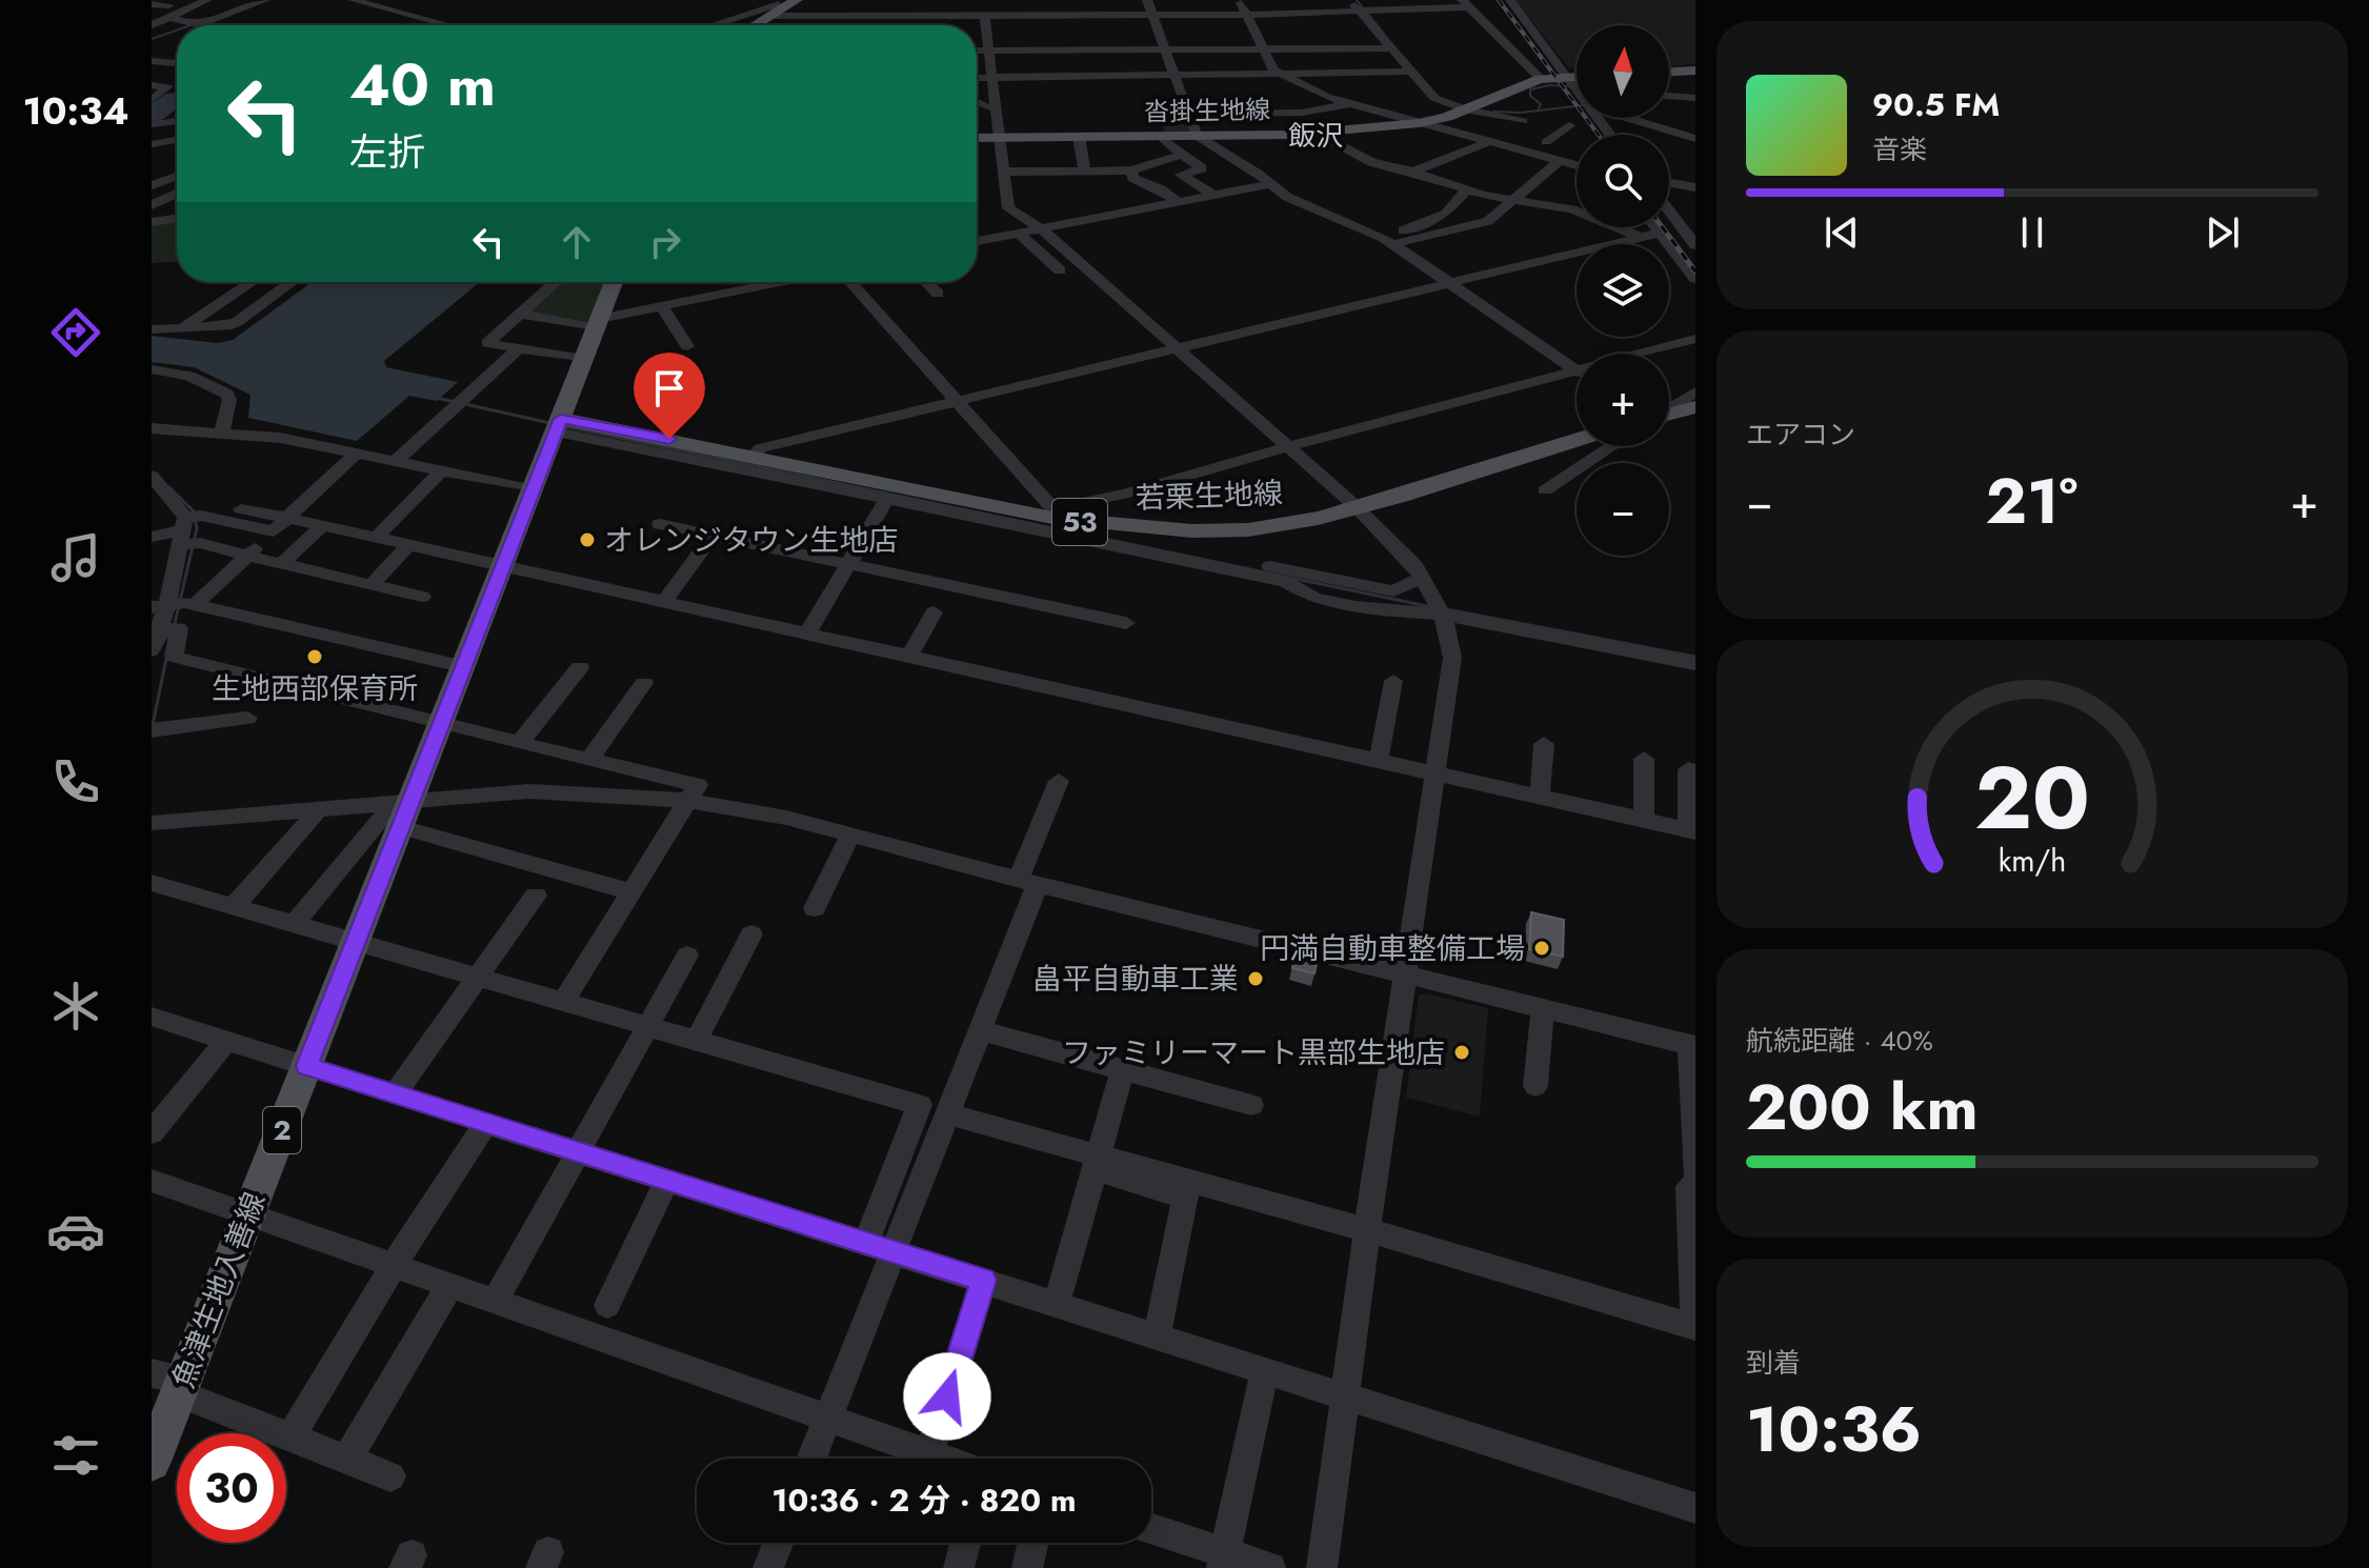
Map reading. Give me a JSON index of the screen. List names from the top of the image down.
{
  "streets": {
    "main road": [
      "沓掛生地線",
      "若栗生地線",
      "53",
      "2",
      "魚津生地入善線"
    ]
  },
  "crossings": [
    ["若栗生地線", "魚津生地入善線"]
  ],
  "districts": ["飯沢"],
  "places": [
    "オレンジタウン生地店",
    "生地西部保育所",
    "円満自動車整備工場",
    "畠平自動車工業",
    "ファミリーマート黒部生地店"
  ],
  "north": "top",
  "page": {
    "tabs": "10:34",
    "map_buttons": ["+", "−"],
    "turn": ["40 m", "左折"],
    "song": ["90.5 FM", "音楽"],
    "tile": [
      "エアコン",
      ["航続距離 · 40%", "200 km"],
      ["到着", "10:36"]
    ],
    "heat": ["−", "21°", "+"],
    "limit": "30",
    "trip": "10:36 · 2 分 · 820 m",
    "gauge": ["20", "km/h"]
  }
}
